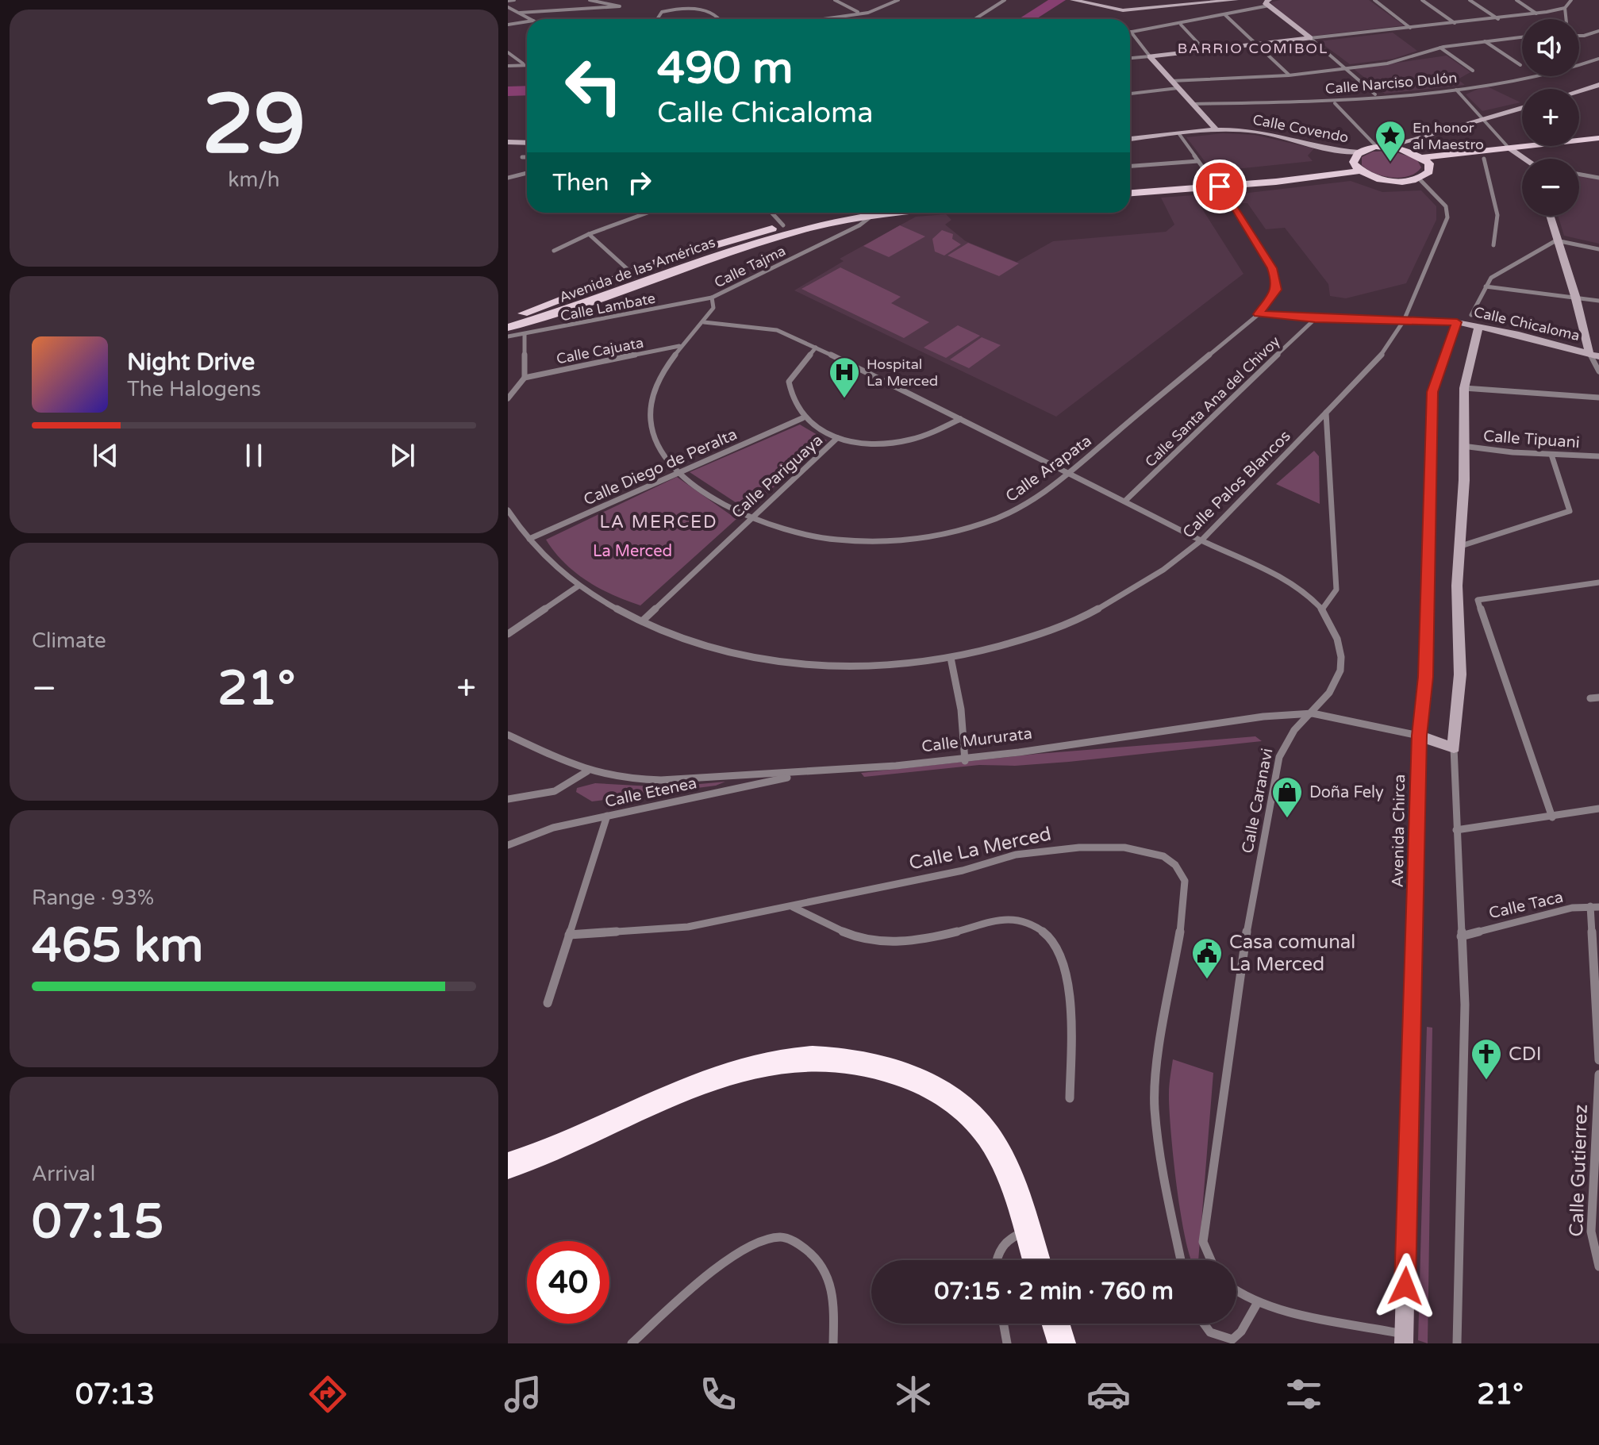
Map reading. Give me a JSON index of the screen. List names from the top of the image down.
{
  "streets": {
    "main road": [
      "Calle Covendo",
      "Avenida de las Américas",
      "Calle Chicaloma",
      "Calle Mururata",
      "Avenida Chirca"
    ],
    "street": [
      "Calle Narciso Dulón",
      "Calle Tajma",
      "Calle Lambate",
      "Calle Cajuata",
      "Calle Santa Ana del Chivoy",
      "Calle Tipuani",
      "Calle Diego de Peralta",
      "Calle Arapata",
      "Calle Pariguaya",
      "Calle Palos Blancos",
      "Calle Etenea",
      "Calle Caranavi",
      "Calle La Merced",
      "Calle Taca",
      "Calle Gutierrez"
    ]
  },
  "crossings": [
    ["Calle Tajma", "Avenida de las Américas"],
    ["Calle Tajma", "Calle Lambate"],
    ["Calle Tajma", "Calle Cajuata"],
    ["Calle Tajma", "Calle Diego de Peralta"],
    ["Calle Tajma", "Calle Arapata"],
    ["Calle Chicaloma", "Calle Santa Ana del Chivoy"],
    ["Calle Chicaloma", "Calle Arapata"],
    ["Calle Chicaloma", "Avenida Chirca"],
    ["Calle Diego de Peralta", "Calle Arapata"],
    ["Calle Diego de Peralta", "Calle Palos Blancos"],
    ["Calle Arapata", "Calle Pariguaya"],
    ["Calle Pariguaya", "Calle Palos Blancos"],
    ["Calle Mururata", "Calle Etenea"],
    ["Calle Mururata", "Calle Caranavi"],
    ["Calle Mururata", "Avenida Chirca"]
  ],
  "districts": ["BARRIO COMIBOL", "LA MERCED"],
  "parks": ["La Merced"],
  "places": {
    "place": ["En honor al Maestro"],
    "hospital": ["Hospital La Merced"],
    "shop": ["Doña Fely"],
    "public building": ["Casa comunal La Merced"],
    "church": ["CDI"]
  },
  "page": {
    "tile": [
      ["29", "km/h"],
      "Climate",
      ["Range · 93%", "465 km"],
      ["Arrival", "07:15"]
    ],
    "map_buttons": ["+", "−"],
    "turn": ["490 m", "Calle Chicaloma"],
    "then": "Then",
    "song": ["Night Drive", "The Halogens"],
    "heat": ["−", "21°", "+"],
    "limit": "40",
    "trip": "07:15 · 2 min · 760 m",
    "tabs": ["07:13", "21°"]
  }
}
